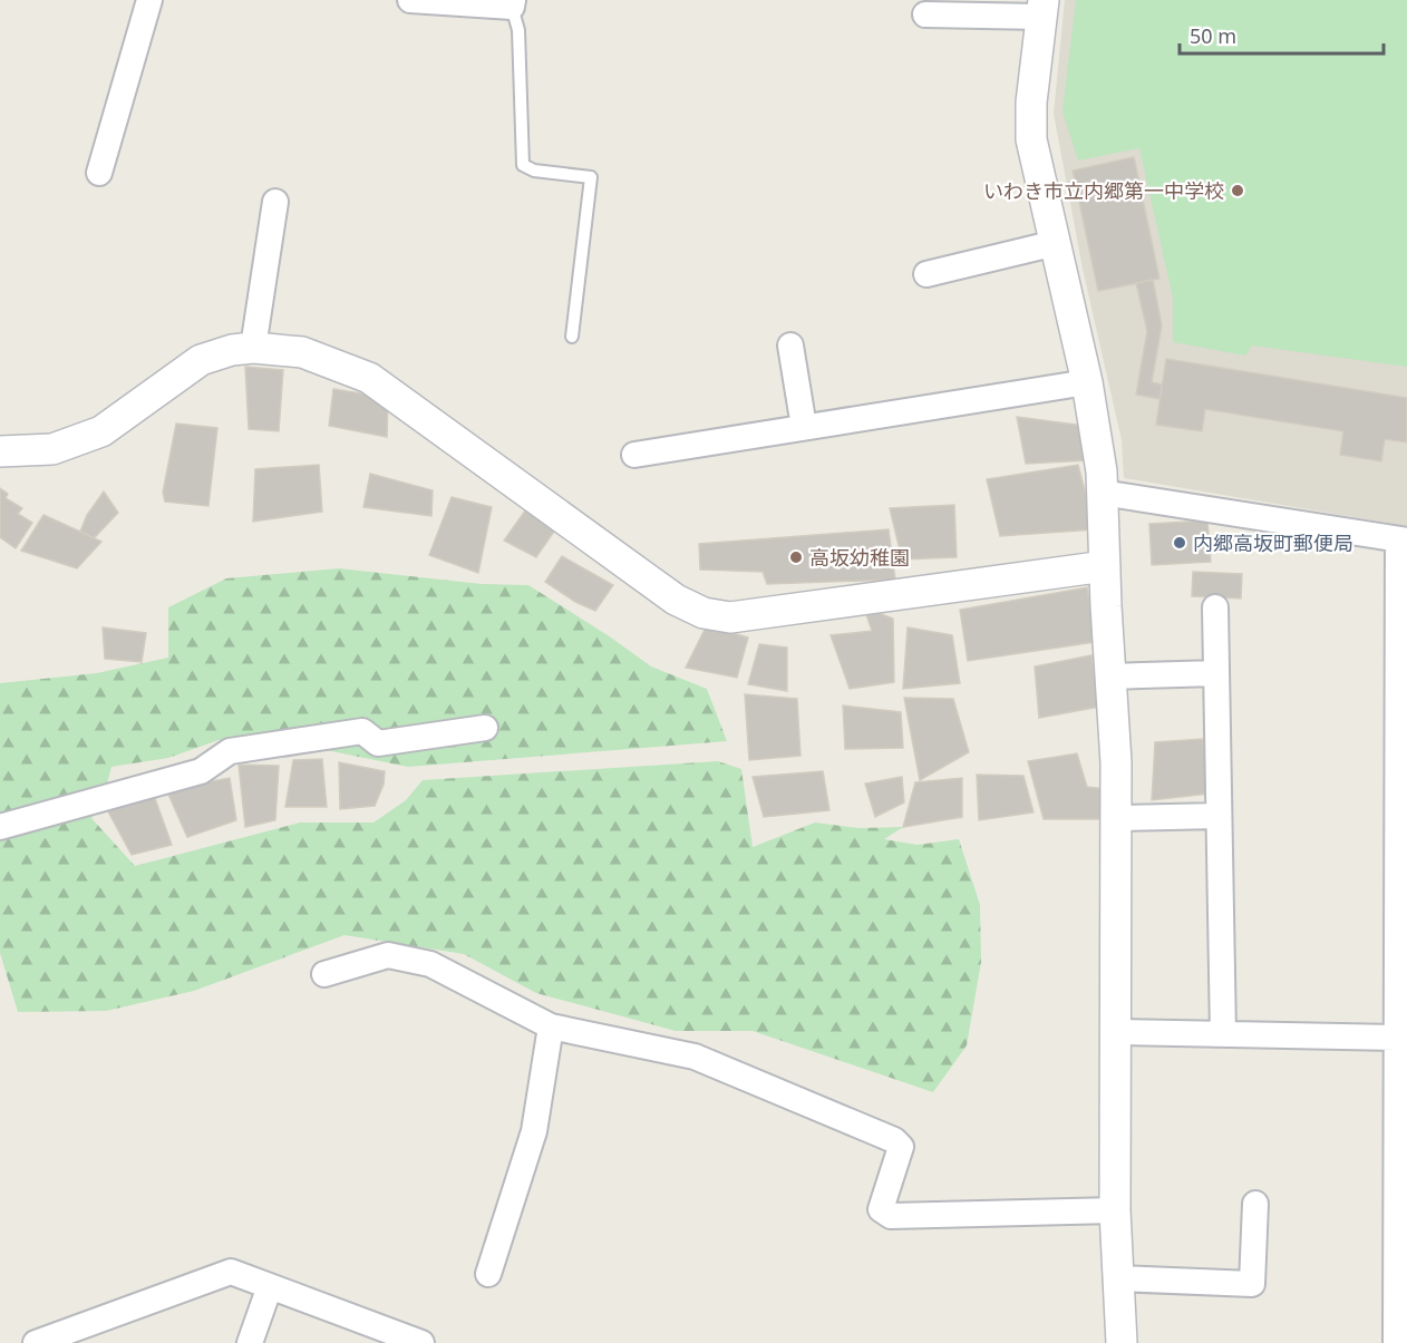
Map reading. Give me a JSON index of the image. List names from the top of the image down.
{
  "places": ["いわき市立内郷第一中学校", "内郷高坂町郵便局", "高坂幼稚園"],
  "scale_bar": "50 m"
}
